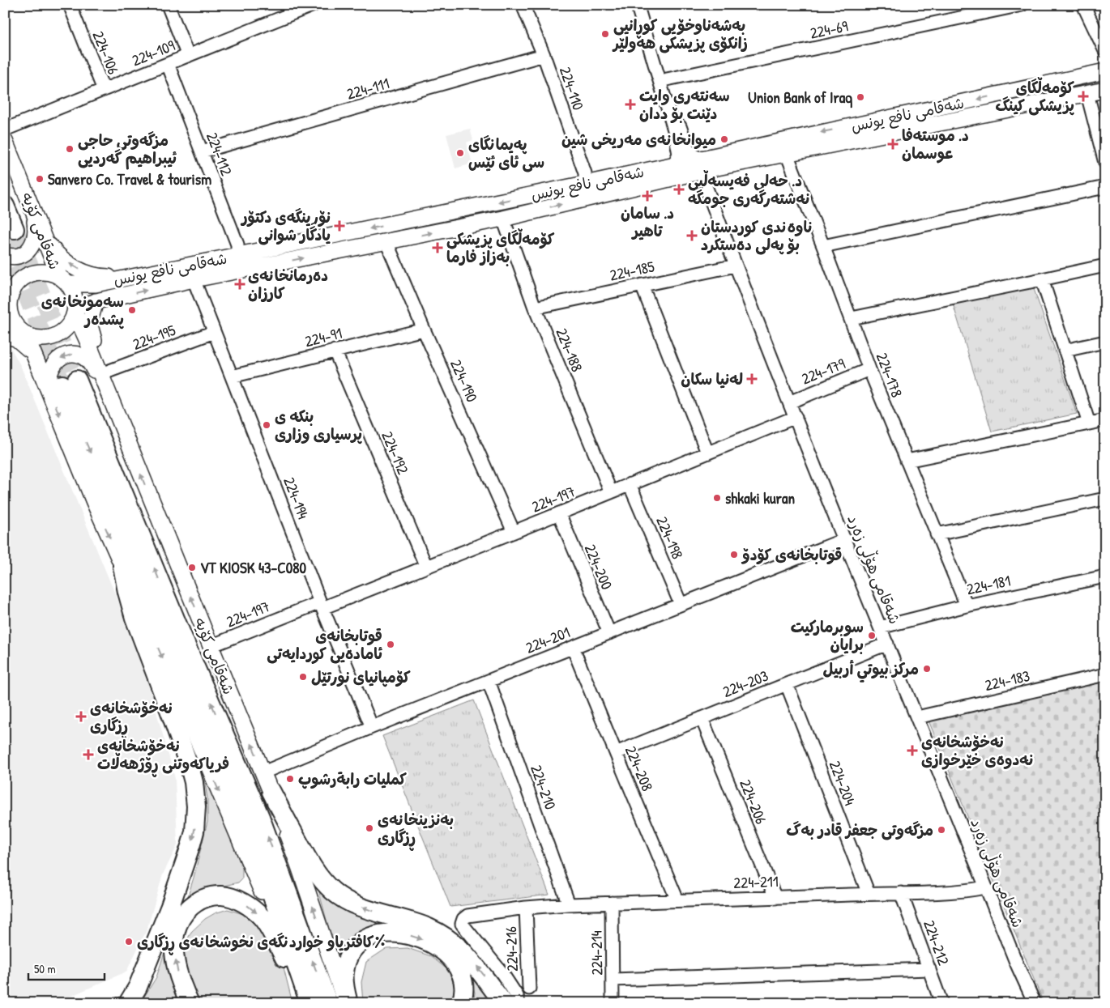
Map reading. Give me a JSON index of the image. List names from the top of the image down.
{
  "streets": {
    "highway": ["شەقامی کۆیە"],
    "main road": ["شەقامی نافع یونس"],
    "street": [
      "224-69",
      "224-106",
      "224-109",
      "224-111",
      "224-110",
      "224-112",
      "224-185",
      "224-195",
      "224-91",
      "224-188",
      "224-179",
      "224-178",
      "224-190",
      "224-192",
      "224-194",
      "224-197",
      "224-198",
      "224-200",
      "شەقامی هۆڵی زەرد",
      "224-181",
      "224-201",
      "224-183",
      "224-203",
      "224-208",
      "224-204",
      "224-210",
      "224-206",
      "224-211",
      "224-212",
      "224-216",
      "224-214"
    ]
  },
  "crossings": [
    ["224-106", "224-109"],
    ["224-109", "224-112"],
    ["224-111", "224-110"],
    ["224-111", "224-112"],
    ["224-110", "شەقامی نافع یونس"],
    ["شەقامی نافع یونس", "224-112"],
    ["شەقامی نافع یونس", "شەقامی کۆیە"],
    ["شەقامی نافع یونس", "224-188"],
    ["شەقامی نافع یونس", "224-178"],
    ["شەقامی نافع یونس", "224-190"],
    ["شەقامی نافع یونس", "224-194"],
    ["شەقامی کۆیە", "224-195"],
    ["شەقامی کۆیە", "224-197"],
    ["شەقامی کۆیە", "224-201"],
    ["224-185", "224-188"],
    ["224-185", "شەقامی هۆڵی زەرد"],
    ["224-195", "224-194"],
    ["224-91", "224-190"],
    ["224-91", "224-192"],
    ["224-91", "224-194"],
    ["224-188", "224-197"],
    ["224-179", "224-178"],
    ["224-179", "شەقامی هۆڵی زەرد"],
    ["224-178", "224-181"],
    ["224-190", "224-197"],
    ["224-192", "224-197"],
    ["224-194", "224-197"],
    ["224-194", "224-201"],
    ["224-197", "224-198"],
    ["224-197", "224-200"],
    ["224-197", "شەقامی هۆڵی زەرد"],
    ["224-198", "224-201"],
    ["224-200", "224-201"],
    ["شەقامی هۆڵی زەرد", "224-181"],
    ["شەقامی هۆڵی زەرد", "224-201"],
    ["شەقامی هۆڵی زەرد", "224-183"],
    ["شەقامی هۆڵی زەرد", "224-203"],
    ["شەقامی هۆڵی زەرد", "224-211"],
    ["224-201", "224-208"],
    ["224-201", "224-210"],
    ["224-203", "224-208"],
    ["224-203", "224-204"],
    ["224-203", "224-206"],
    ["224-208", "224-211"],
    ["224-204", "224-211"],
    ["224-210", "224-211"],
    ["224-206", "224-211"],
    ["224-211", "224-212"],
    ["224-211", "224-216"],
    ["224-211", "224-214"]
  ],
  "places": {
    "other": [
      "بەشەناوخۆیی کوڕانیی زانکۆی پزیشکی هەولێر",
      "Union Bank of Iraq",
      "میوانخانەی مەریخی شین",
      "مزگەوتی حاجی ئیبراهیم گەردیی",
      "پەیمانگای سی ئای ئێس",
      "Sanvero Co. Travel & tourism",
      "سەمونخانەی پشدەر",
      "بنكه ى پرسيارى وزارى",
      "shkaki kuran",
      "قوتابخانەی کۆدۆ",
      "VT KIOSK 43-C080",
      "سوبرماركيت برايان",
      "قوتابخانەی ئامادەیی کوردایەتی",
      "مركز بيوتي أربيل",
      "كۆمپانیای نورتێل",
      "کملیات رابةرشوپ",
      "بەنزینخانەی ڕزگاری",
      "مزگەوتی جعفر قادر بەگ",
      "كافتریاو خواردنگەی نخوشخانەی ڕزگاری٪"
    ],
    "health": [
      "کۆمەڵگای پزیشکی کینگ",
      "سەنتەری وایت دێنت بۆ ددان",
      "د. موستەفا عوسمان",
      "د. حەلی فەیسەڵیی نەشتەرگەری جومگە",
      "د. سامان تاهیر",
      "نۆرینگەی دکتۆر یادگار شوانی",
      "ناوەندی کوردستان بۆ پەلی دەستکرد",
      "کۆمەڵگای پزیشکی بەزاز فارما",
      "دەرمانخانەی کارزان",
      "لەنیا سکان",
      "نەخۆشخانەی ڕزگاری",
      "نەخۆشخانەی نەدوەی خێرخوازی",
      "نەخۆشخانەی فریاکەوتنی ڕۆژهەڵات"
    ]
  },
  "scale_bar": "50 m"
}
